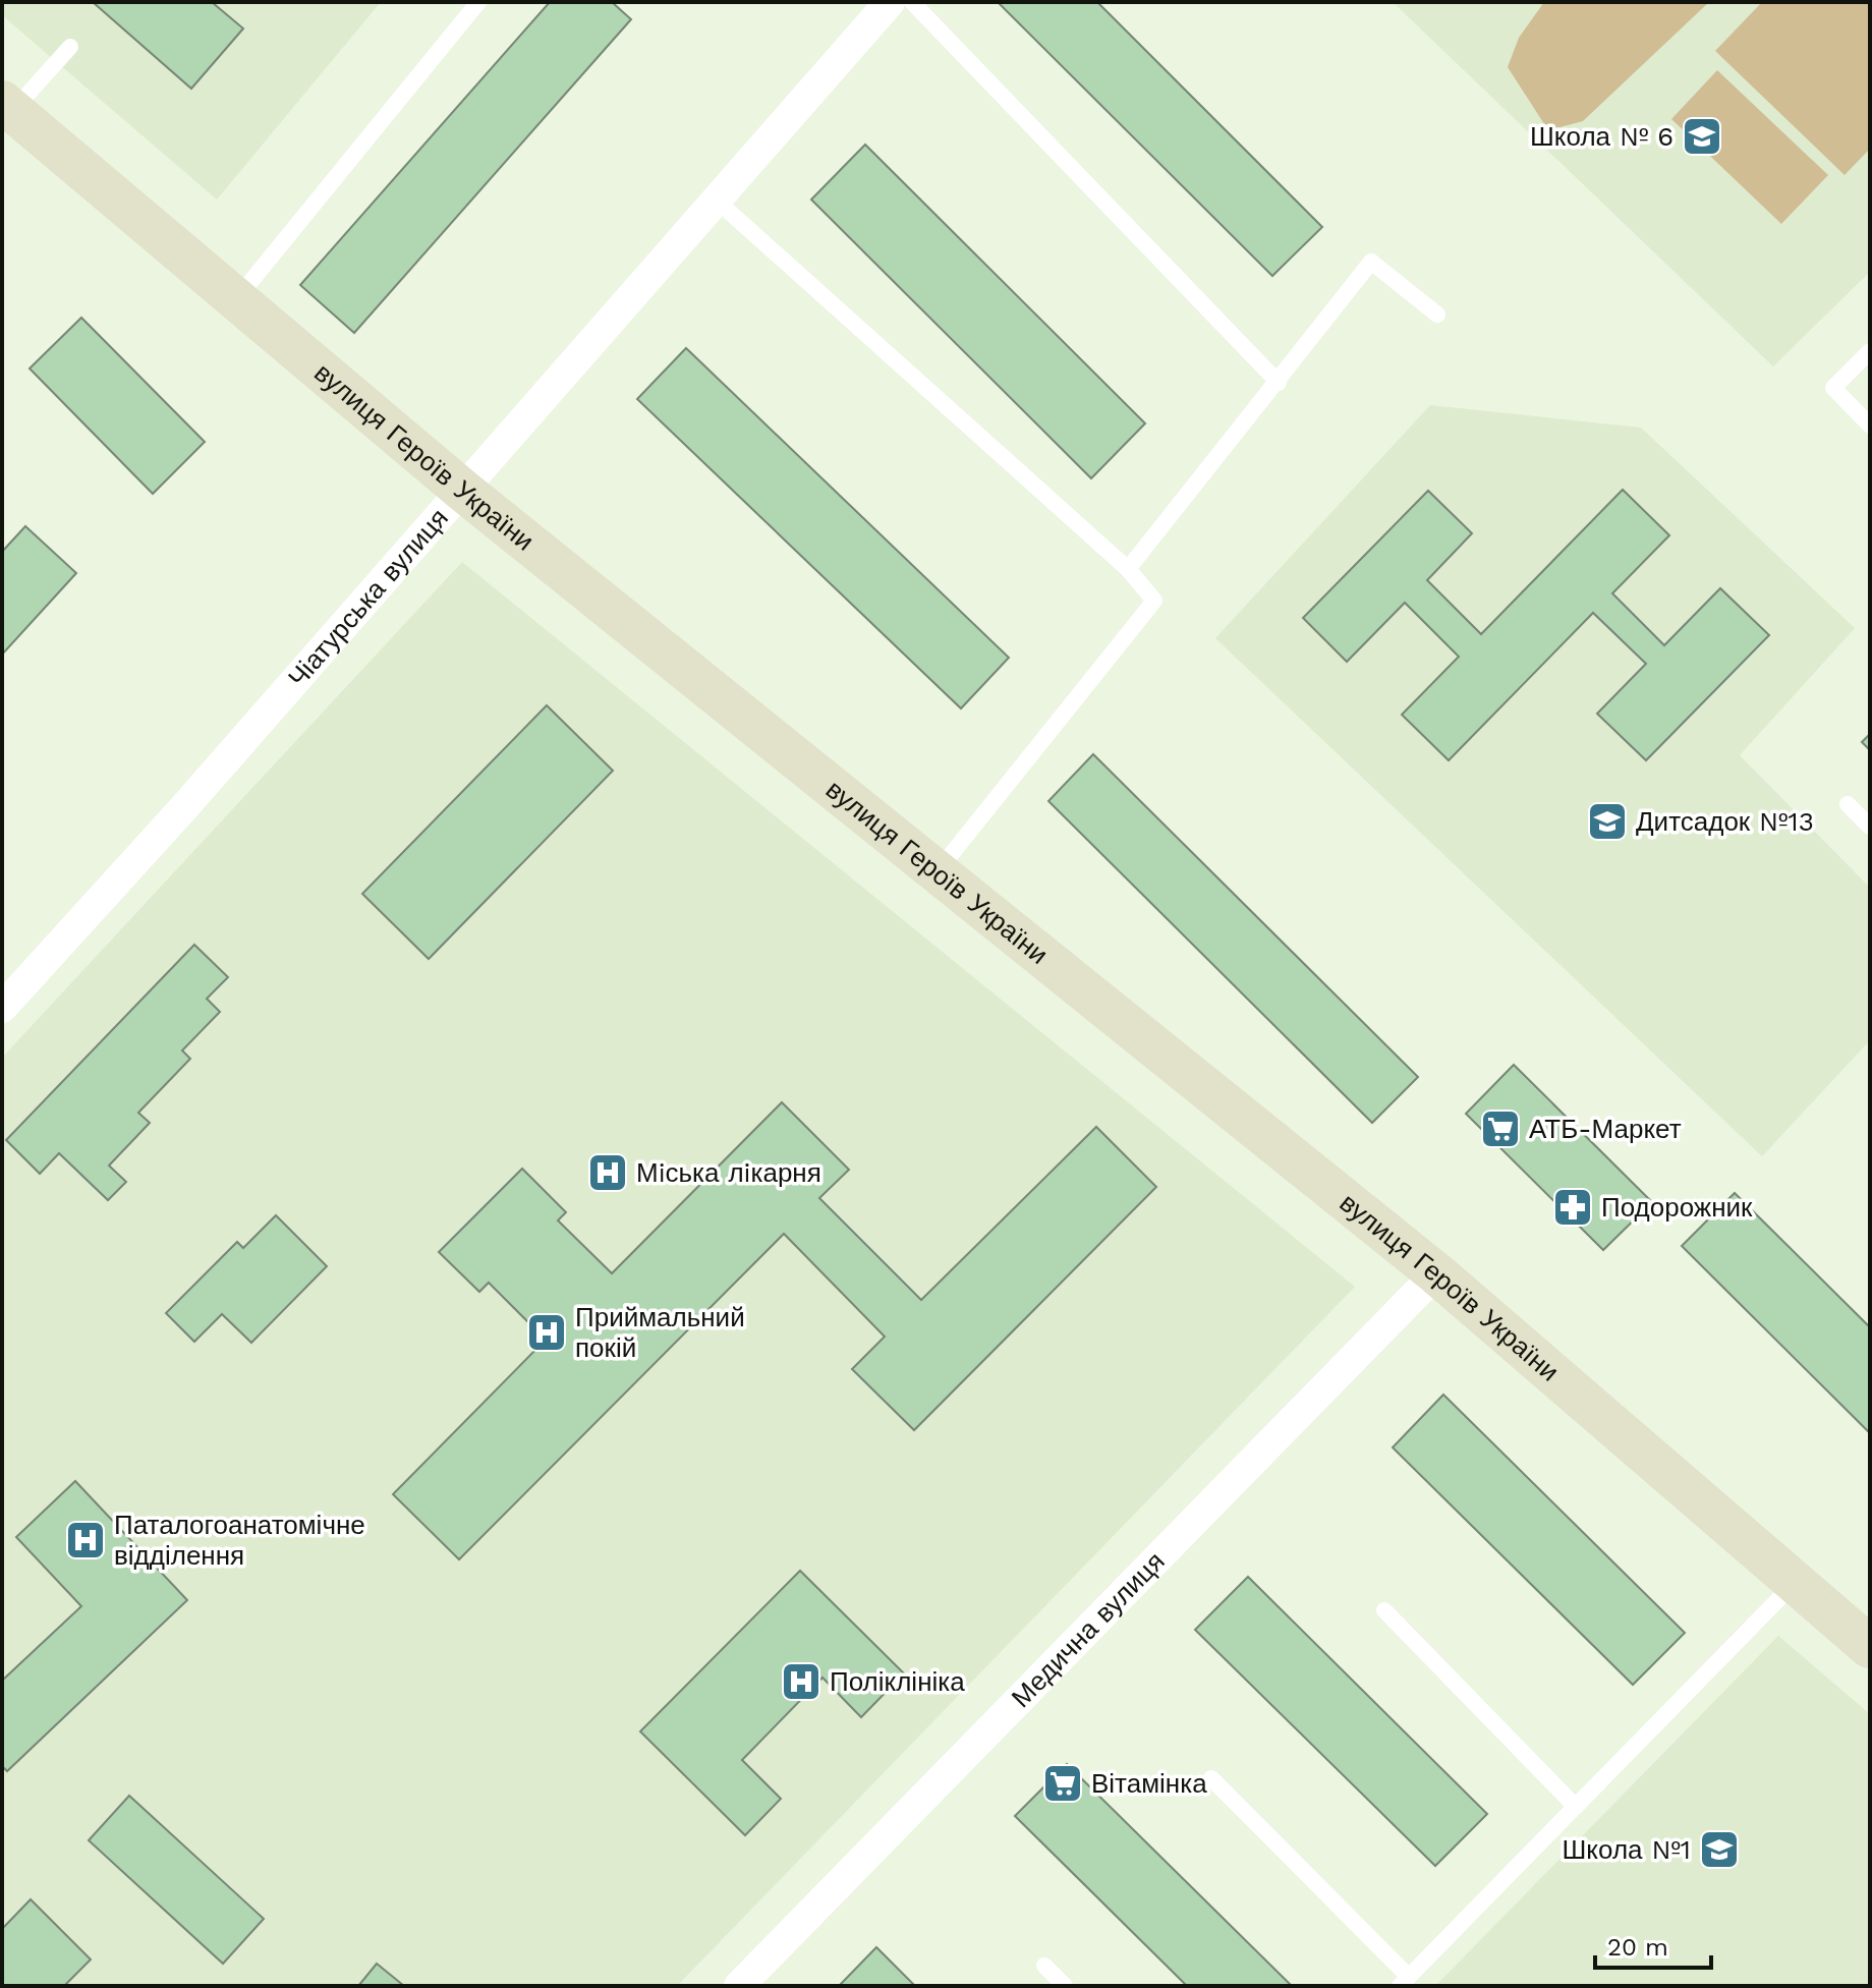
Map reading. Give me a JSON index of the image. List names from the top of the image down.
{
  "streets": {
    "street": ["вулиця Героїв України", "Чіатурська вулиця", "Медична вулиця"]
  },
  "crossings": [
    ["вулиця Героїв України", "Чіатурська вулиця"],
    ["вулиця Героїв України", "Медична вулиця"]
  ],
  "places": {
    "school or university": ["Школа № 6", "Дитсадок №13", "Школа №1"],
    "supermarket": ["АТБ-Маркет", "Вітамінка"],
    "hospital": [
      "Мiська лiкарня",
      "Приймальний покій",
      "Паталогоанатомічне відділення",
      "Поліклініка"
    ],
    "pharmacy": ["Подорожник"]
  },
  "scale_bar": "20 m"
}
